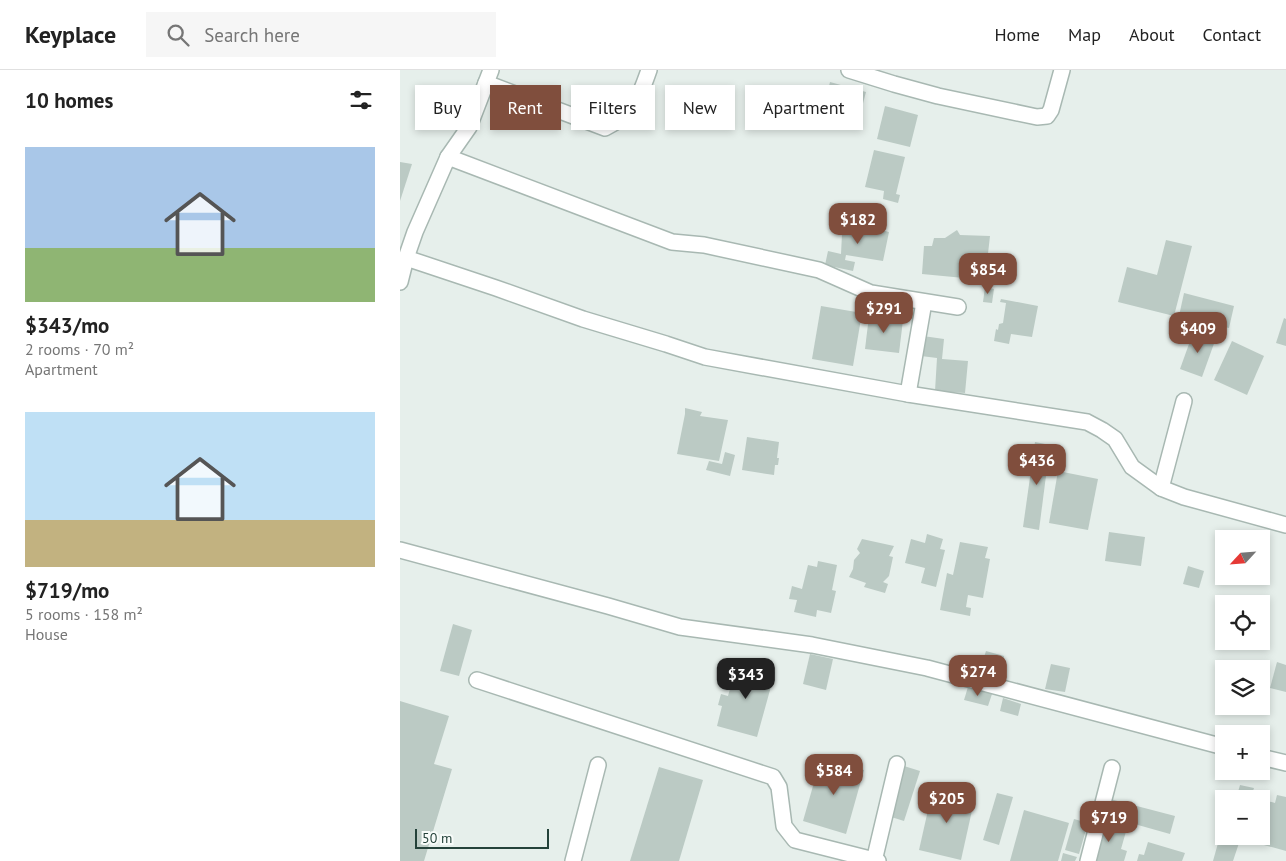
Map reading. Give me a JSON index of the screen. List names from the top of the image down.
{
  "scale_bar": "50 m",
  "north": "bottom left",
  "page": {
    "header": "Keyplace",
    "search": "Search here",
    "nav": [
      "Home",
      "Map",
      "About",
      "Contact"
    ],
    "heading": "10 homes",
    "chip": [
      "Buy",
      "Rent",
      "Filters",
      "New",
      "Apartment"
    ],
    "list": [
      {
        "name": "$343/mo",
        "note": "2 rooms · 70 m² · Apartment"
      },
      {
        "name": "$719/mo",
        "note": "5 rooms · 158 m² · House"
      }
    ],
    "price": [
      "$182",
      "$854",
      "$291",
      "$409",
      "$436",
      "$274",
      "$343",
      "$584",
      "$205",
      "$719"
    ],
    "map_buttons": ["+", "−"],
    "scale": "50 m"
  }
}
